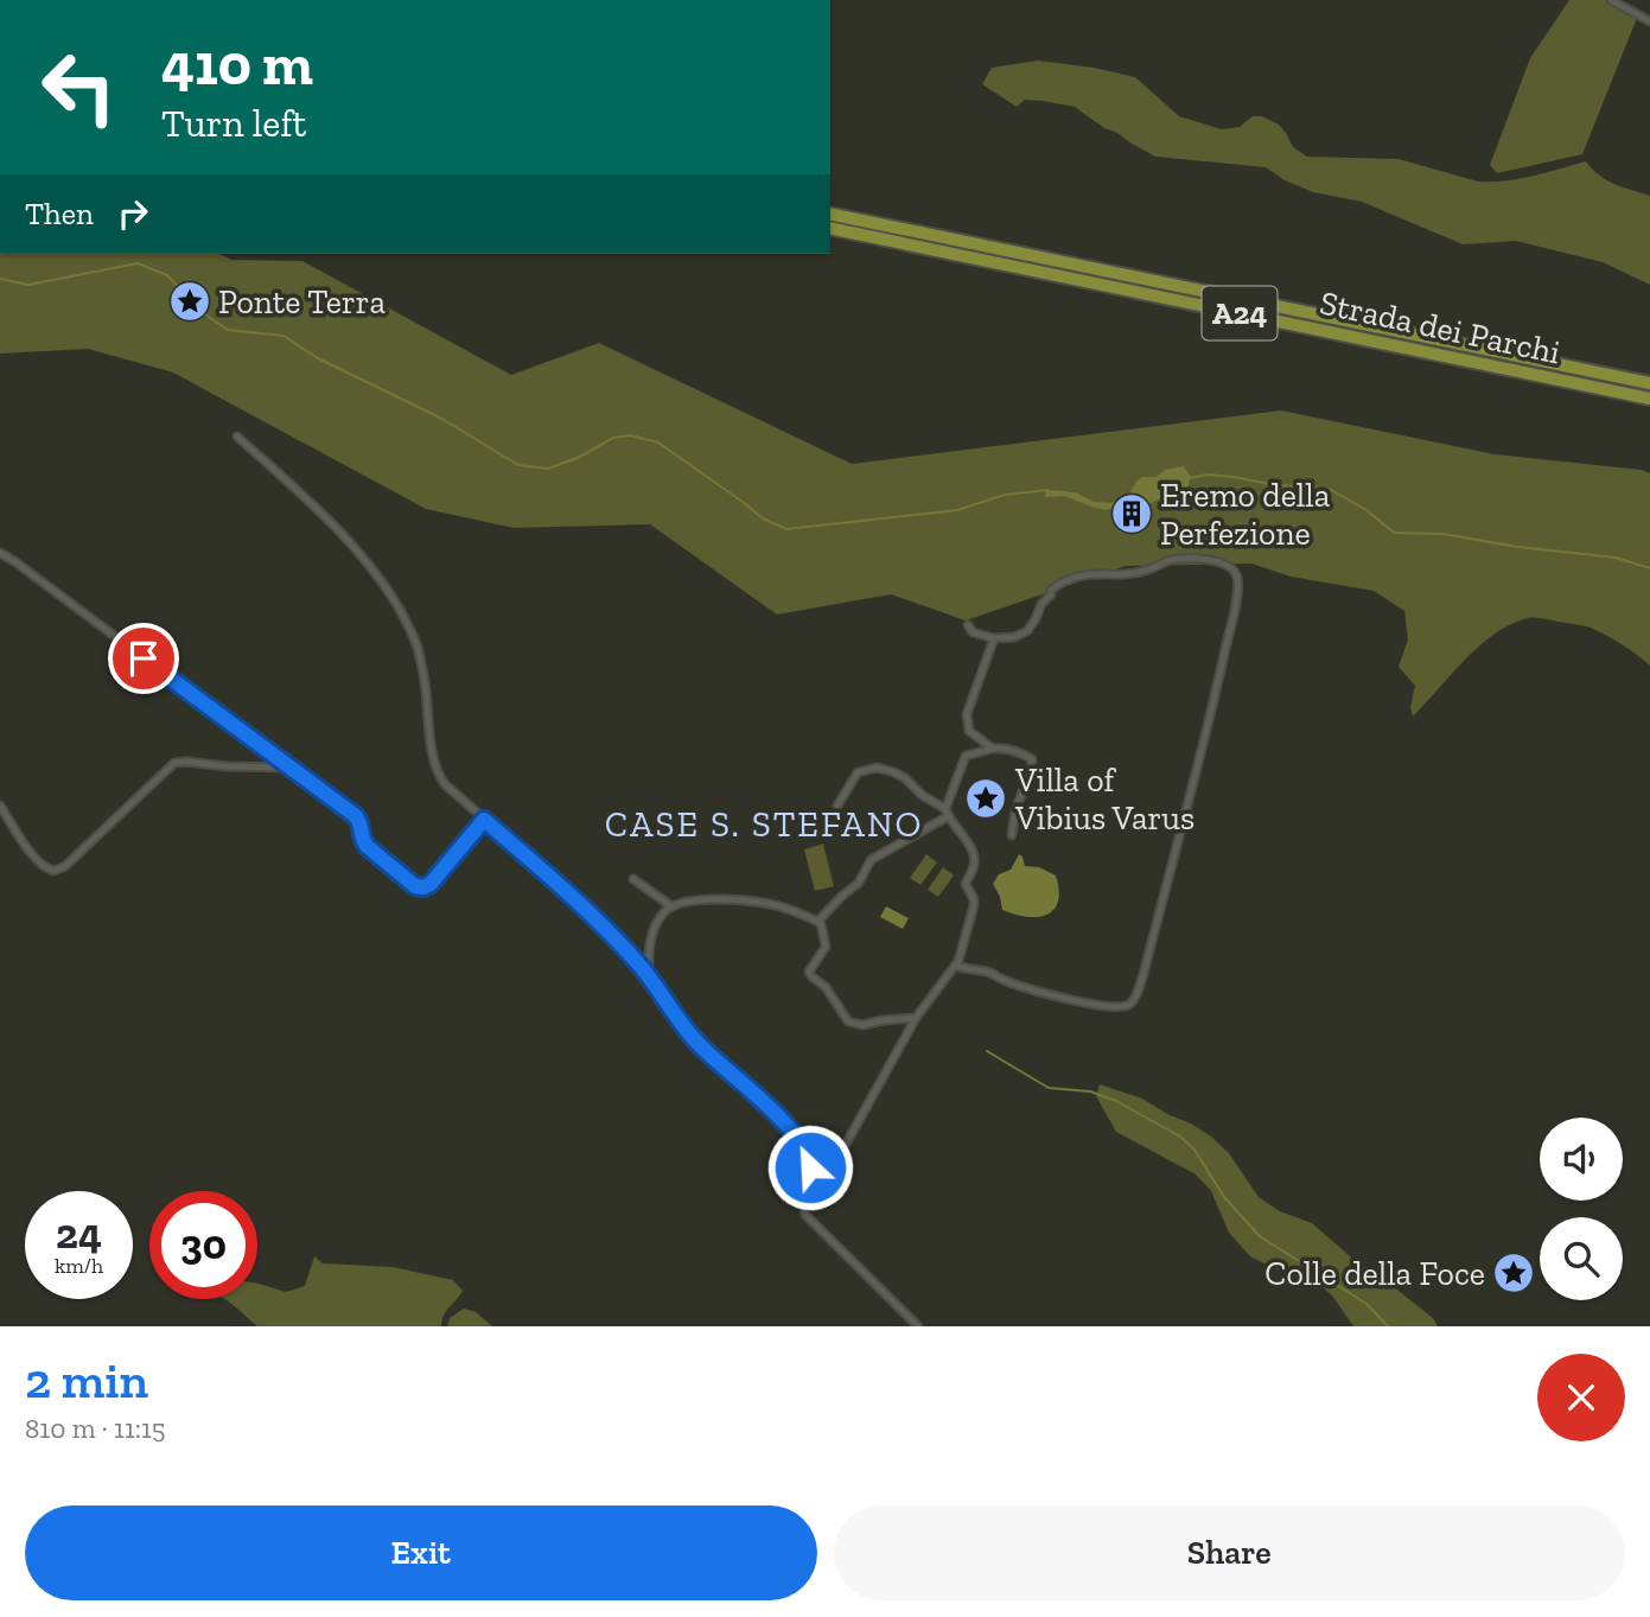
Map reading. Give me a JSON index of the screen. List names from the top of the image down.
{
  "streets": {
    "highway": ["A24", "Strada dei Parchi"]
  },
  "districts": ["CASE S. STEFANO"],
  "places": {
    "place": ["Ponte Terra", "Villa of Vibius Varus", "Colle della Foce"],
    "building": ["Eremo della Perfezione"]
  },
  "page": {
    "turn": ["410 m", "Turn left"],
    "then": "Then",
    "speed": "24 km/h",
    "limit": "30",
    "heading": ["2 min", "810 m · 11:15"],
    "buttons": ["Exit", "Share"]
  }
}
